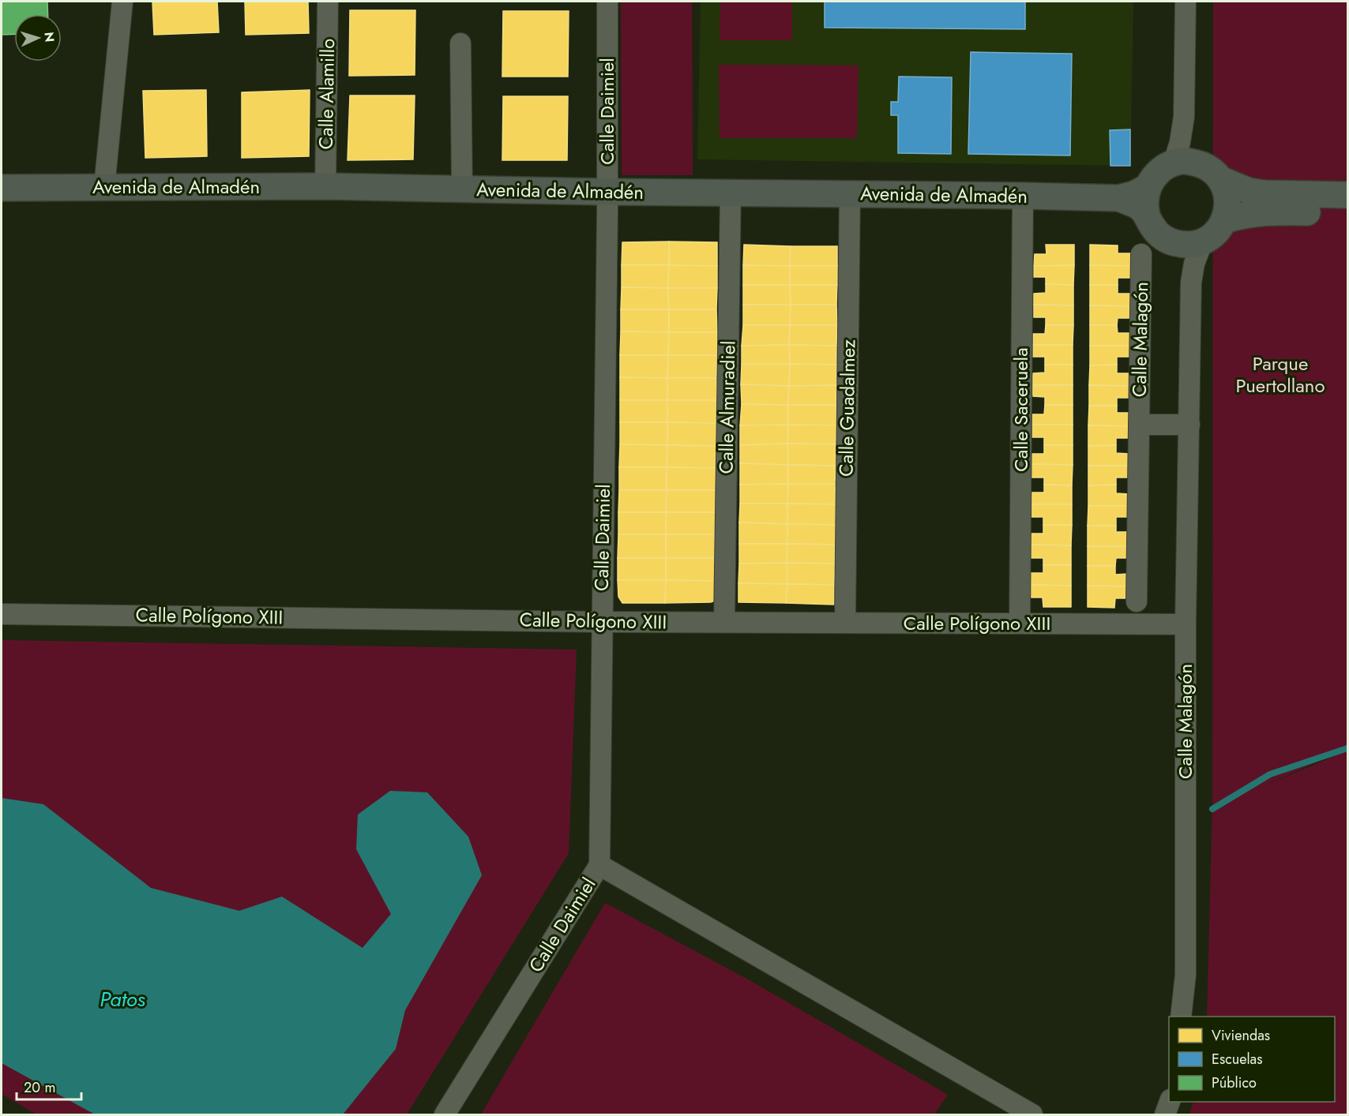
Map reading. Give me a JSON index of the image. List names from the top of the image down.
{
  "streets": {
    "main road": ["Avenida de Almadén"],
    "street": [
      "Calle Alamillo",
      "Calle Daimiel",
      "Calle Malagón",
      "Calle Almuradiel",
      "Calle Guadalmez",
      "Calle Saceruela",
      "Calle Polígono XIII"
    ]
  },
  "crossings": [
    ["Calle Alamillo", "Avenida de Almadén"],
    ["Calle Daimiel", "Avenida de Almadén"],
    ["Calle Daimiel", "Calle Polígono XIII"],
    ["Avenida de Almadén", "Calle Malagón"],
    ["Avenida de Almadén", "Calle Almuradiel"],
    ["Avenida de Almadén", "Calle Guadalmez"],
    ["Avenida de Almadén", "Calle Saceruela"],
    ["Calle Malagón", "Calle Polígono XIII"],
    ["Calle Almuradiel", "Calle Polígono XIII"],
    ["Calle Guadalmez", "Calle Polígono XIII"],
    ["Calle Saceruela", "Calle Polígono XIII"]
  ],
  "water": ["Patos"],
  "parks": ["Parque Puertollano"],
  "legend": ["Viviendas", "Escuelas", "Público"],
  "scale_bar": "20 m",
  "north": "right"
}
